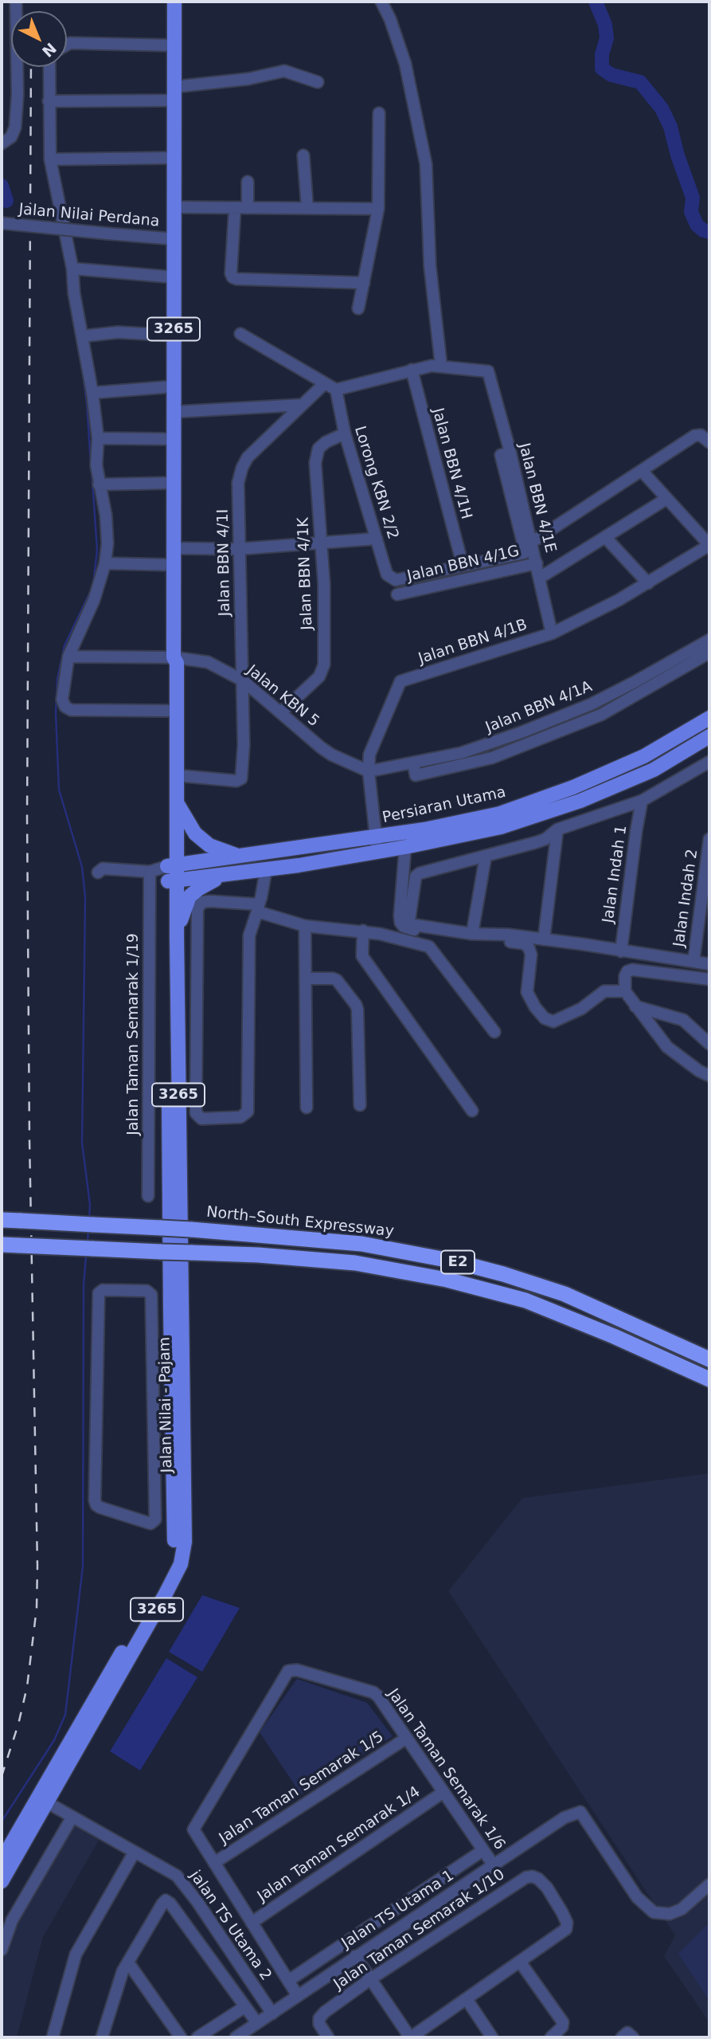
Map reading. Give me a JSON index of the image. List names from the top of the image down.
{
  "streets": {
    "highway": ["North–South Expressway", "E2"],
    "main road": ["3265", "Persiaran Utama", "Jalan Nilai - Pajam"],
    "street": [
      "Jalan Nilai Perdana",
      "Jalan BBN 4/1H",
      "Lorong KBN 2/2",
      "Jalan BBN 4/1E",
      "Jalan BBN 4/1I",
      "Jalan BBN 4/1G",
      "Jalan BBN 4/1K",
      "Jalan BBN 4/1B",
      "Jalan KBN 5",
      "Jalan BBN 4/1A",
      "Jalan Indah 1",
      "Jalan Indah 2",
      "Jalan Taman Semarak 1/19",
      "Jalan Taman Semarak 1/6",
      "Jalan Taman Semarak 1/5",
      "Jalan Taman Semarak 1/4",
      "Jalan TS Utama 1",
      "jalan TS Utama 2",
      "Jalan Taman Semarak 1/10"
    ]
  },
  "crossings": [
    ["Jalan Nilai Perdana", "3265"],
    ["3265", "Jalan BBN 4/1I"],
    ["3265", "Jalan KBN 5"],
    ["3265", "Persiaran Utama"],
    ["3265", "Jalan Nilai - Pajam"],
    ["Jalan BBN 4/1H", "Lorong KBN 2/2"],
    ["Lorong KBN 2/2", "Jalan BBN 4/1K"],
    ["Jalan BBN 4/1E", "Jalan BBN 4/1G"],
    ["Jalan BBN 4/1E", "Jalan BBN 4/1B"],
    ["Jalan BBN 4/1I", "Jalan KBN 5"],
    ["Jalan BBN 4/1K", "Jalan KBN 5"],
    ["Jalan BBN 4/1B", "Jalan KBN 5"],
    ["Jalan BBN 4/1B", "Jalan BBN 4/1A"],
    ["Jalan BBN 4/1B", "Persiaran Utama"],
    ["Jalan KBN 5", "Jalan BBN 4/1A"],
    ["Persiaran Utama", "Jalan Nilai - Pajam"],
    ["Jalan Nilai - Pajam", "jalan TS Utama 2"],
    ["Jalan Taman Semarak 1/6", "Jalan Taman Semarak 1/5"],
    ["Jalan Taman Semarak 1/6", "Jalan Taman Semarak 1/4"],
    ["Jalan Taman Semarak 1/6", "Jalan TS Utama 1"],
    ["Jalan TS Utama 1", "jalan TS Utama 2"]
  ],
  "north": "bottom right"
}
